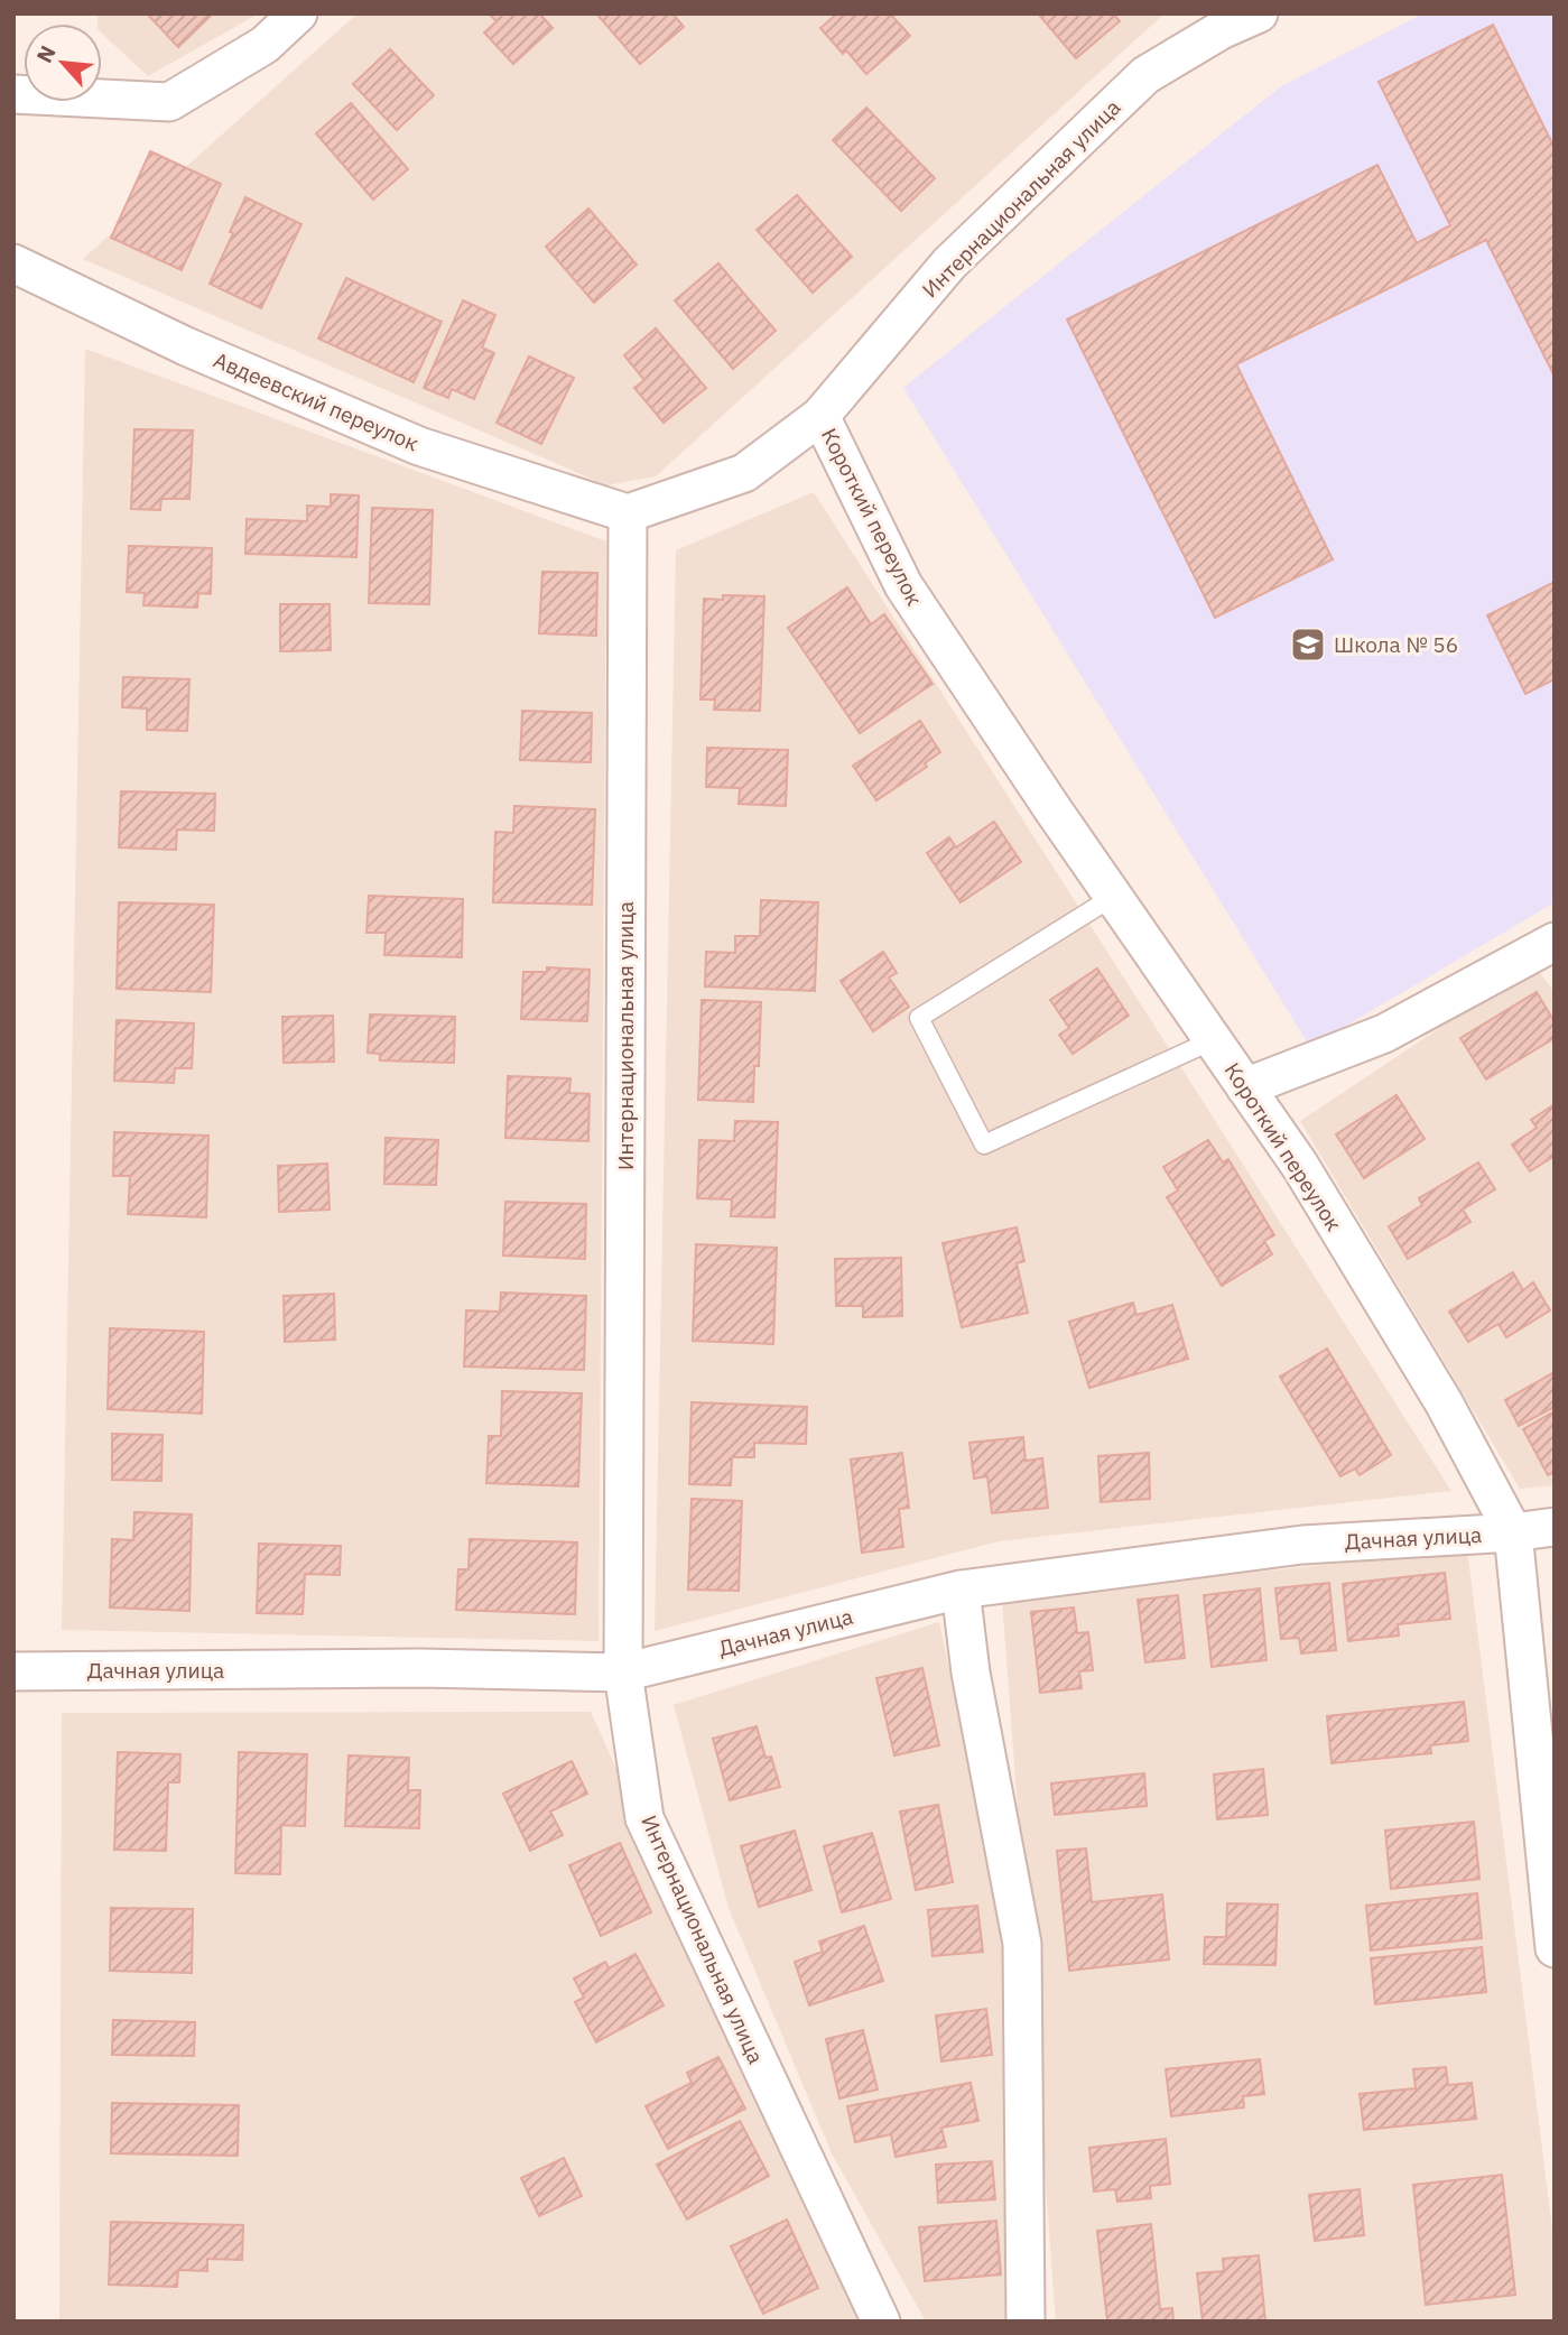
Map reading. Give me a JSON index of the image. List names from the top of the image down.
{
  "streets": {
    "street": [
      "Интернациональная улица",
      "Авдеевский переулок",
      "Короткий переулок",
      "Дачная улица"
    ]
  },
  "crossings": [
    ["Интернациональная улица", "Авдеевский переулок"],
    ["Интернациональная улица", "Короткий переулок"],
    ["Интернациональная улица", "Дачная улица"],
    ["Короткий переулок", "Дачная улица"]
  ],
  "places": {
    "school or university": ["Школа № 56"]
  },
  "north": "top left"
}
